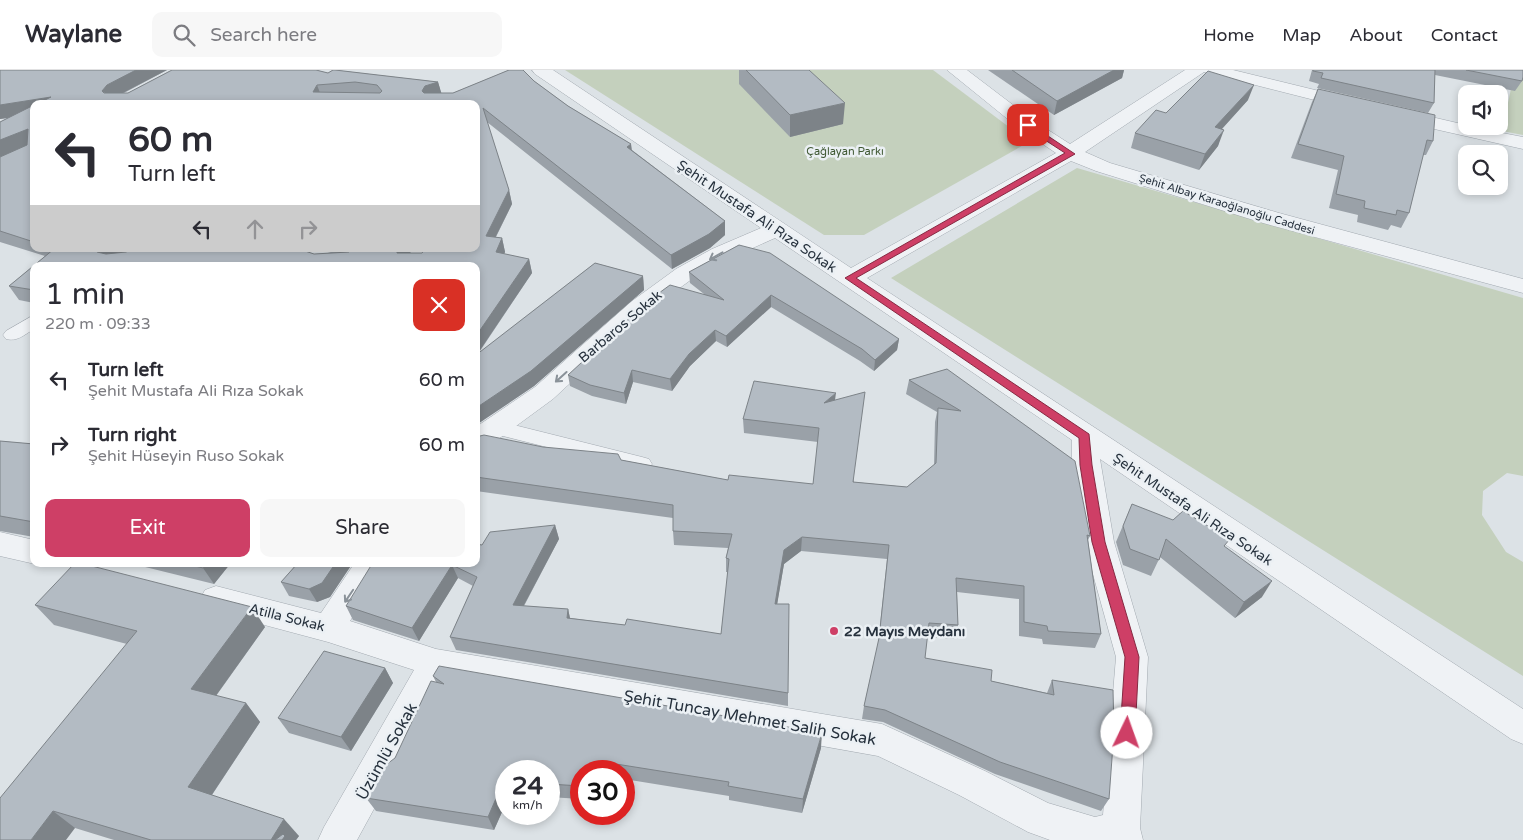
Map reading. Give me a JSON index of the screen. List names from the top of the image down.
{
  "streets": {
    "street": [
      "Şehit Albay Karaoğlanoğlu Caddesi",
      "Şehit Mustafa Ali Rıza Sokak",
      "Barbaros Sokak",
      "Atilla Sokak",
      "Şehit Tuncay Mehmet Salih Sokak",
      "Üzümlü Sokak"
    ]
  },
  "crossings": [
    ["Şehit Mustafa Ali Rıza Sokak", "Barbaros Sokak"],
    ["Atilla Sokak", "Şehit Tuncay Mehmet Salih Sokak"],
    ["Atilla Sokak", "Üzümlü Sokak"],
    ["Şehit Tuncay Mehmet Salih Sokak", "Üzümlü Sokak"]
  ],
  "one_way": ["Barbaros Sokak"],
  "parks": ["Çağlayan Parkı"],
  "places": ["22 Mayıs Meydanı"],
  "page": {
    "header": "Waylane",
    "search": "Search here",
    "nav": [
      "Home",
      "Map",
      "About",
      "Contact"
    ],
    "turn": ["60 m", "Turn left"],
    "heading": ["1 min", "220 m · 09:33"],
    "list": [
      {
        "name": "Turn left",
        "note": "Şehit Mustafa Ali Rıza Sokak",
        "value": "60 m"
      },
      {
        "name": "Turn right",
        "note": "Şehit Hüseyin Ruso Sokak",
        "value": "60 m"
      }
    ],
    "buttons": ["Exit", "Share"],
    "speed": "24 km/h",
    "limit": "30"
  }
}
